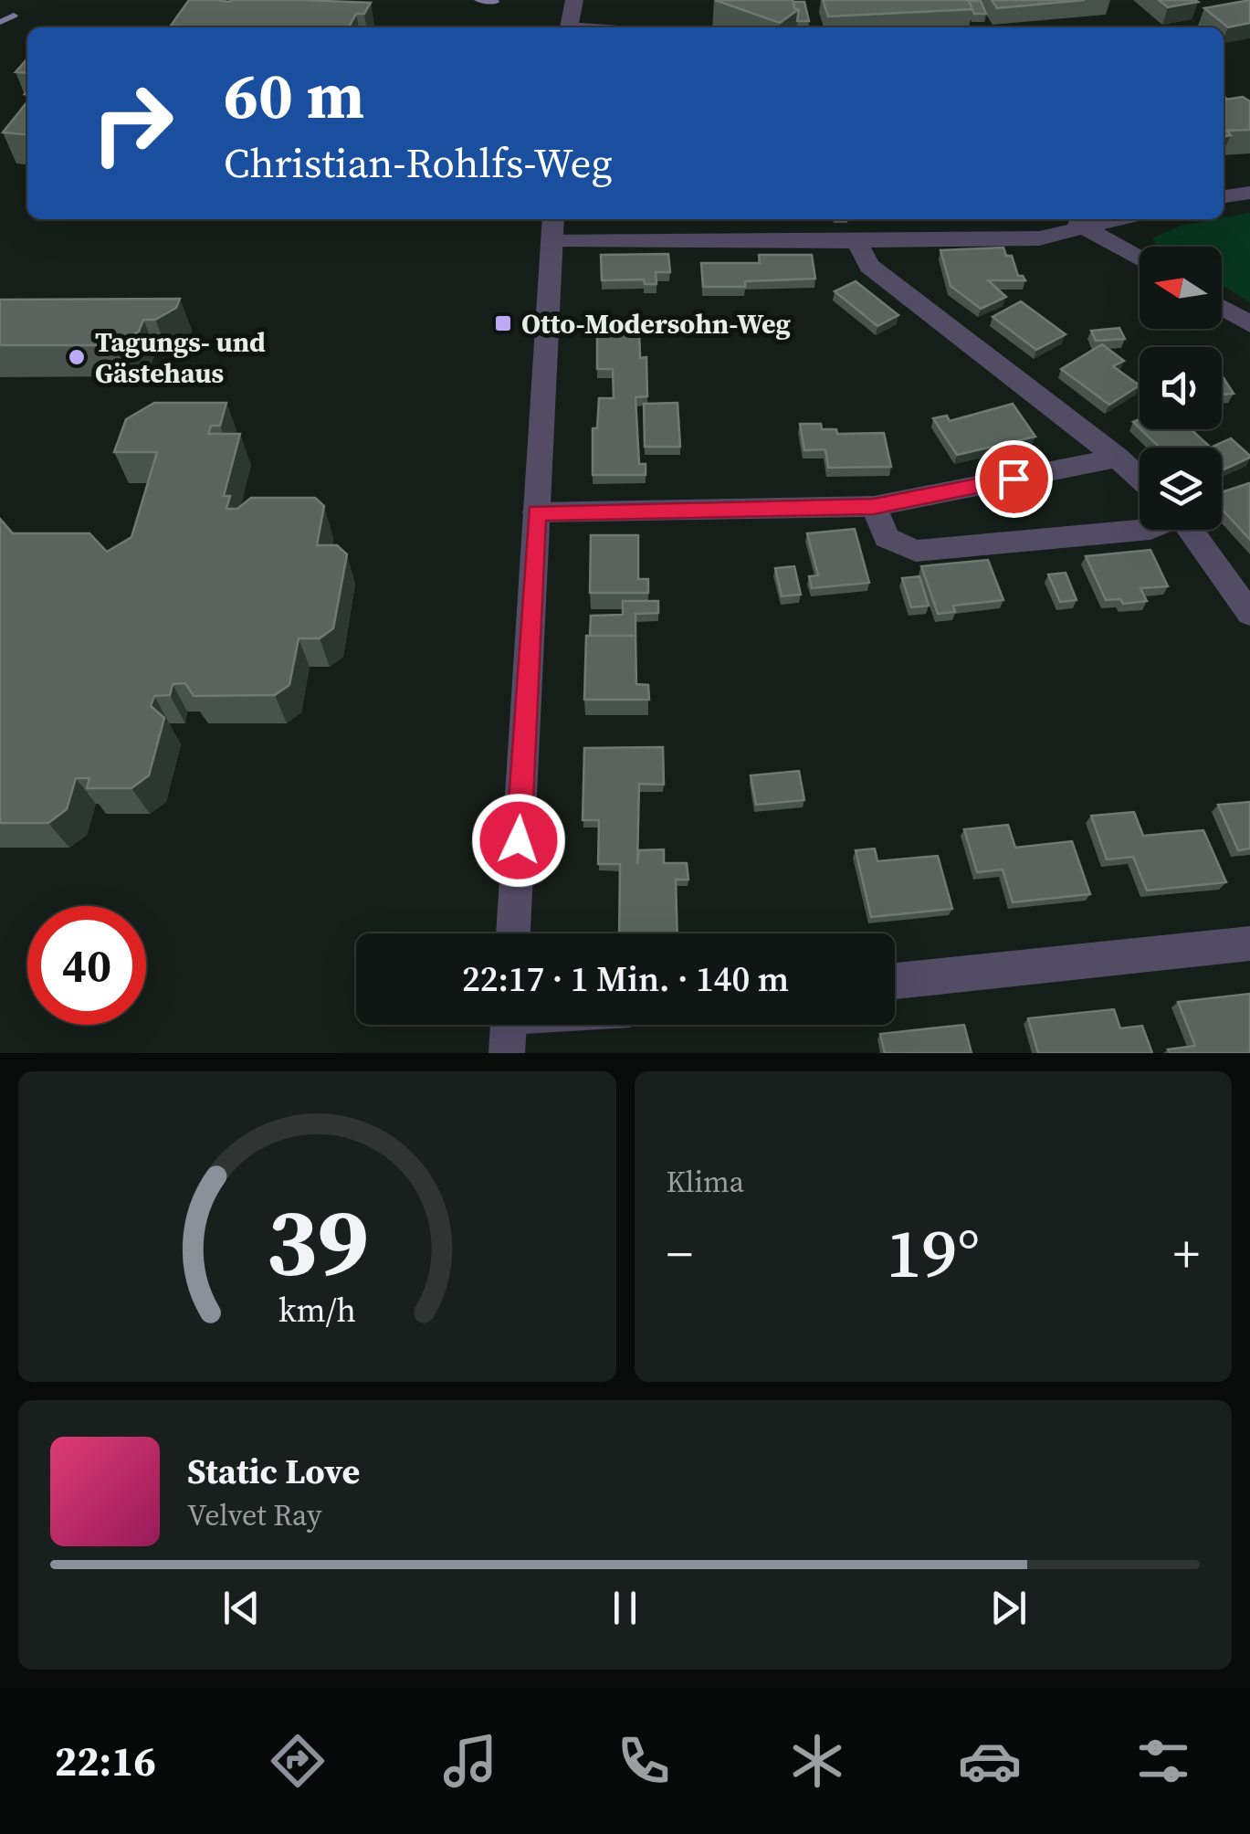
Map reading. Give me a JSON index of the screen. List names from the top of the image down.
{
  "places": {
    "transit": ["Otto-Modersohn-Weg"],
    "other": ["Tagungs- und Gästehaus"]
  },
  "north": "left",
  "page": {
    "turn": ["60 m", "Christian-Rohlfs-Weg"],
    "limit": "40",
    "trip": "22:17 · 1 Min. · 140 m",
    "tile": "Klima",
    "heat": ["−", "19°", "+"],
    "song": ["Static Love", "Velvet Ray"],
    "tabs": "22:16",
    "gauge": ["39", "km/h"]
  }
}
